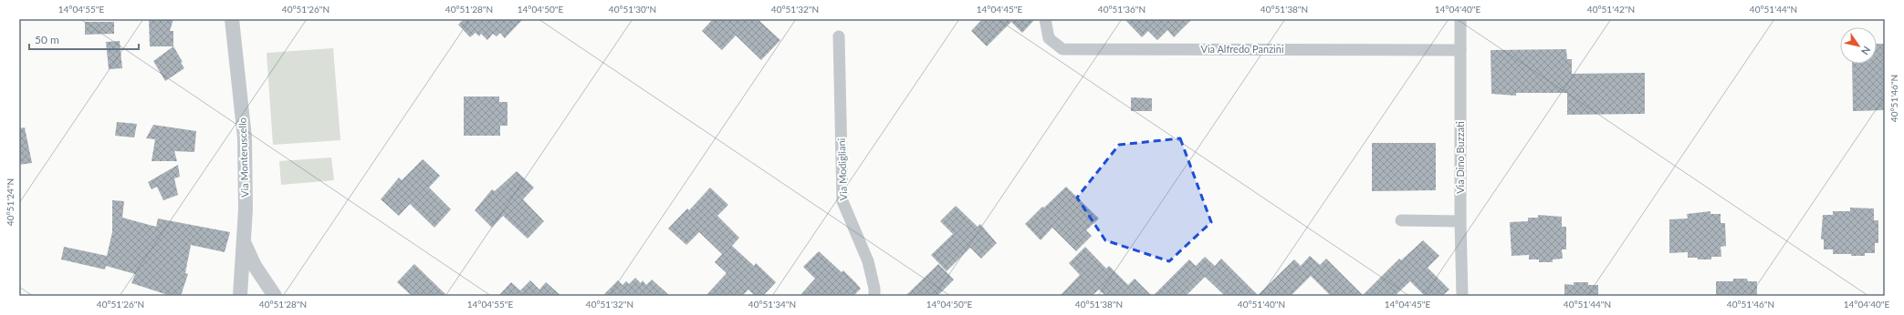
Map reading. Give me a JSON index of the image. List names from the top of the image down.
{
  "streets": {
    "street": [
      "Via Alfredo Panzini",
      "Via Monteruscello",
      "Via Dino Buzzati",
      "Via Modigliani"
    ]
  },
  "crossings": [
    ["Via Alfredo Panzini", "Via Dino Buzzati"]
  ],
  "scale_bar": "50 m",
  "north": "bottom right",
  "coordinates": [
    "14°04'55\"E",
    "40°51'26\"N",
    "40°51'28\"N",
    "14°04'50\"E",
    "40°51'30\"N",
    "40°51'32\"N",
    "14°04'45\"E",
    "40°51'36\"N",
    "40°51'38\"N",
    "14°04'40\"E",
    "40°51'42\"N",
    "40°51'44\"N",
    "40°51'46\"N",
    "40°51'24\"N",
    "40°51'34\"N",
    "40°51'40\"N"
  ]
}
